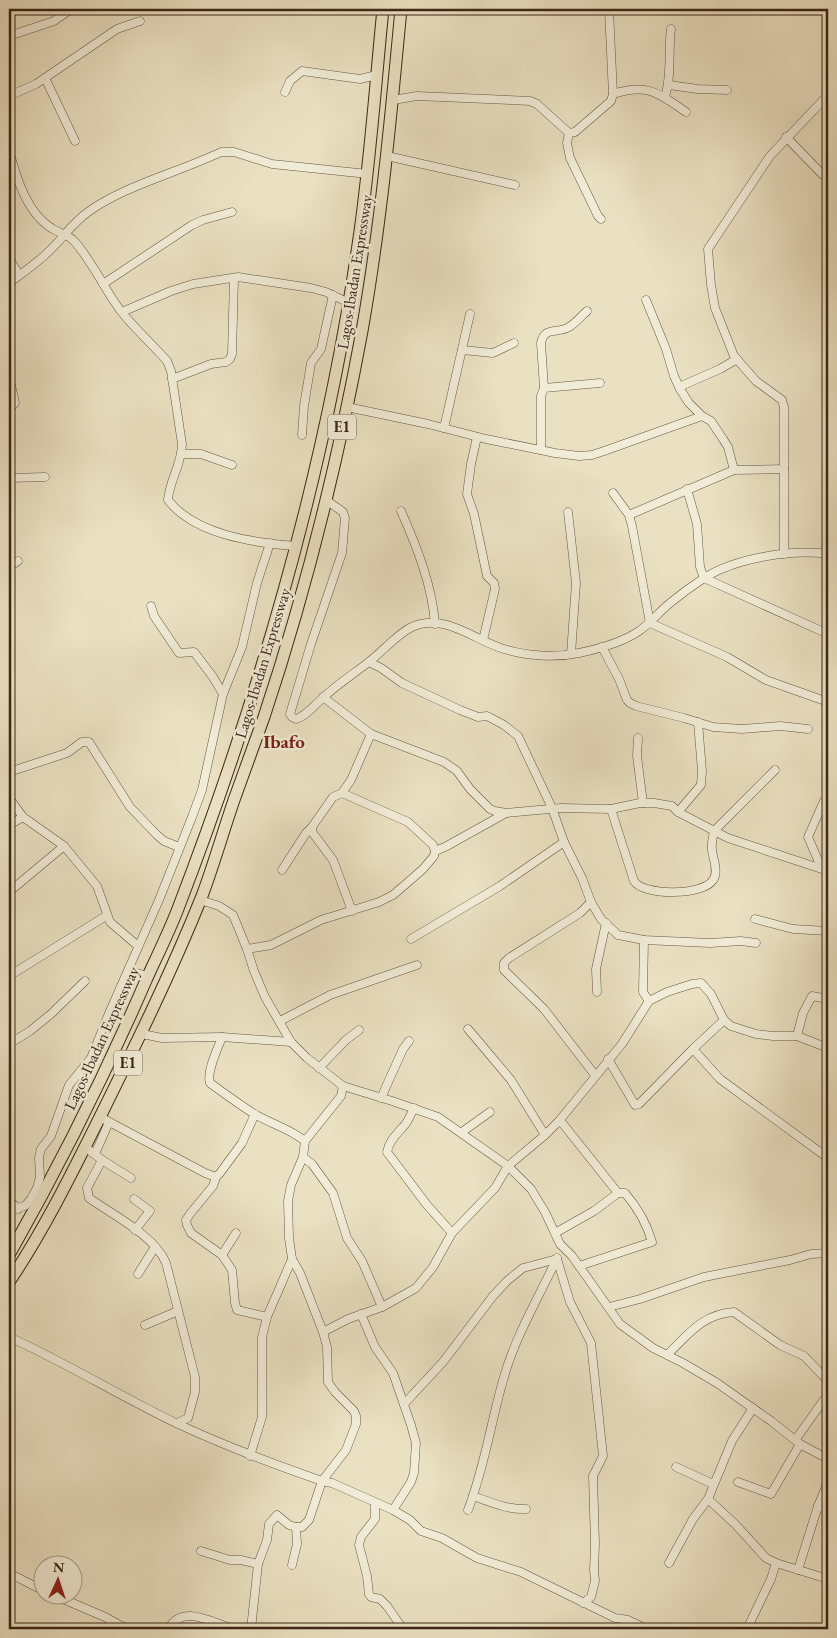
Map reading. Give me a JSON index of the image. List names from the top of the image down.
{
  "streets": {
    "highway": ["Lagos-Ibadan Expressway", "E1"]
  },
  "districts": ["Ibafo"],
  "north": "top"
}
